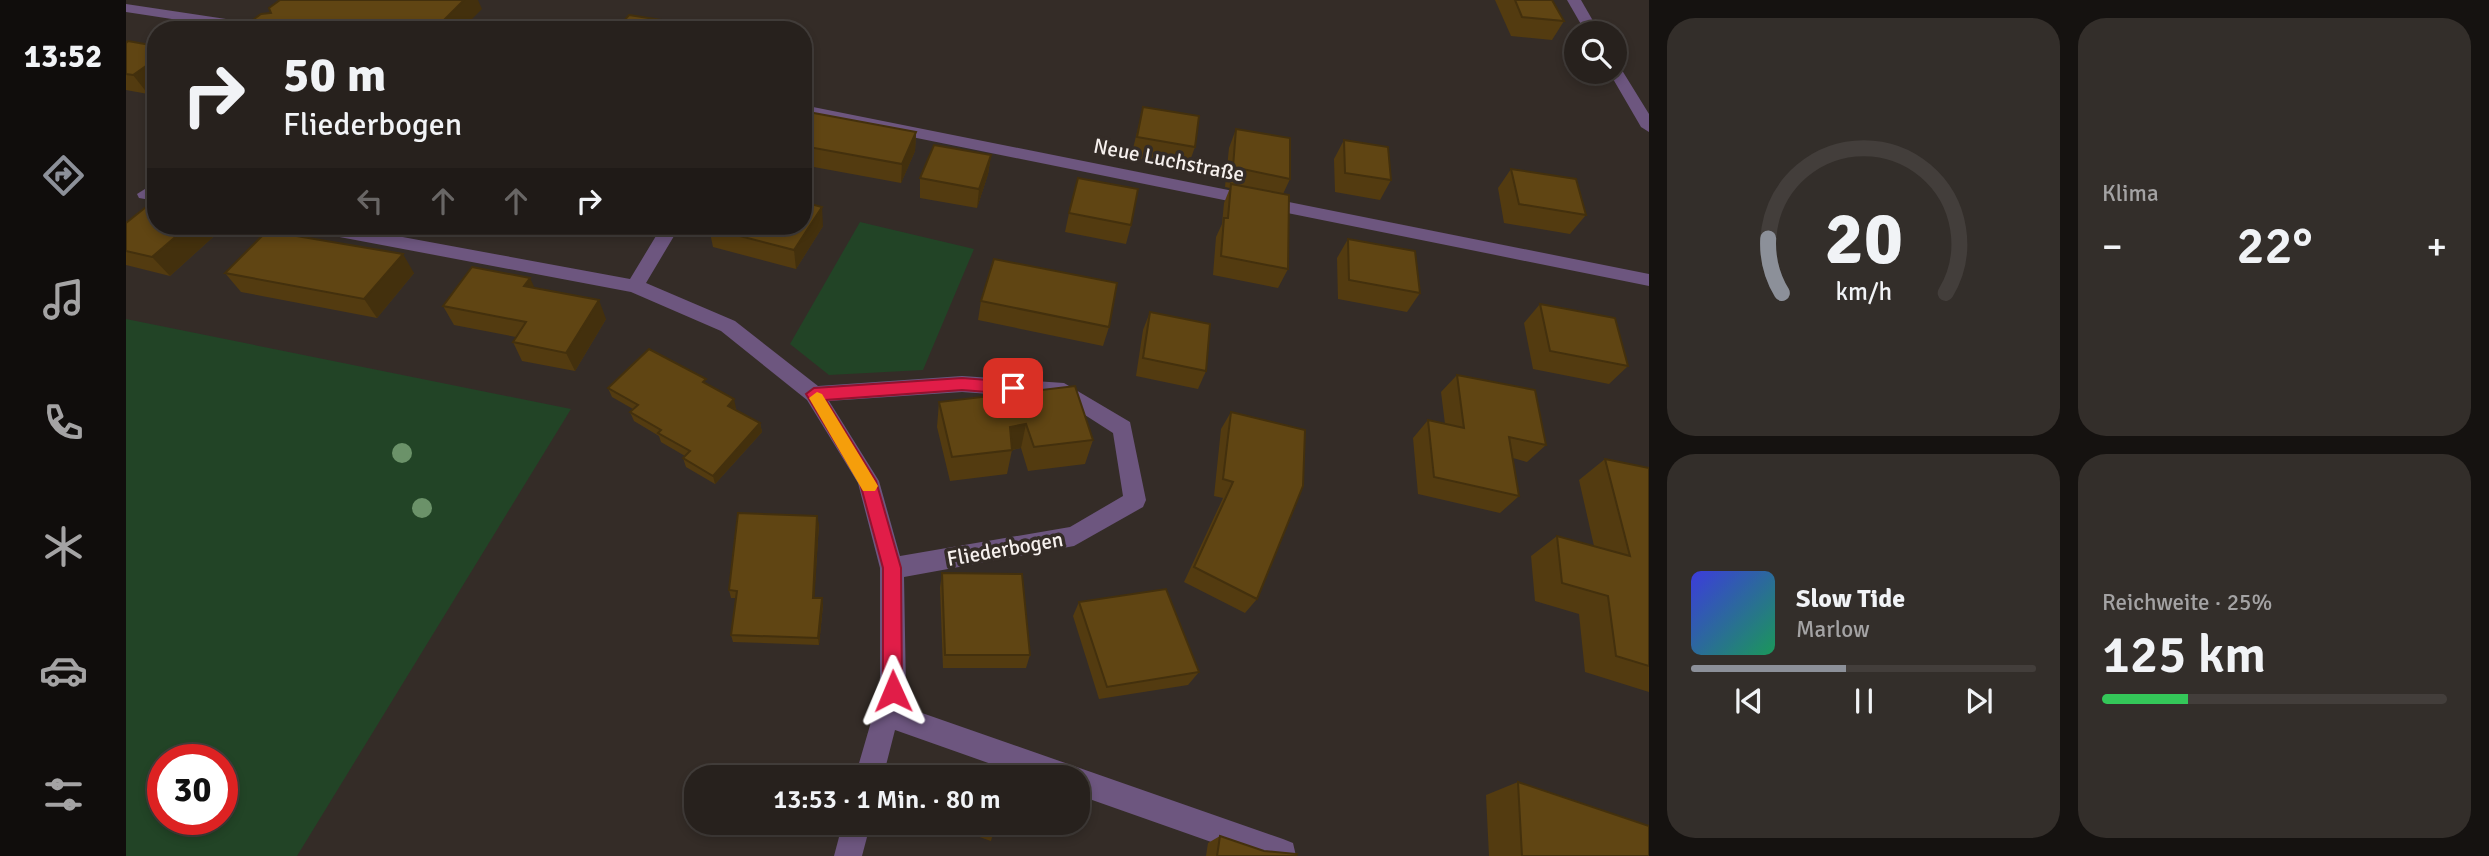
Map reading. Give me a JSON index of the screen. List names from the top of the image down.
{
  "streets": {
    "street": ["Neue Luchstraße", "Fliederbogen"]
  },
  "page": {
    "tabs": "13:52",
    "tile": [
      "Klima",
      ["Reichweite · 25%", "125 km"]
    ],
    "turn": ["50 m", "Fliederbogen"],
    "heat": ["−", "22°", "+"],
    "song": ["Slow Tide", "Marlow"],
    "limit": "30",
    "trip": "13:53 · 1 Min. · 80 m",
    "gauge": ["20", "km/h"]
  }
}
